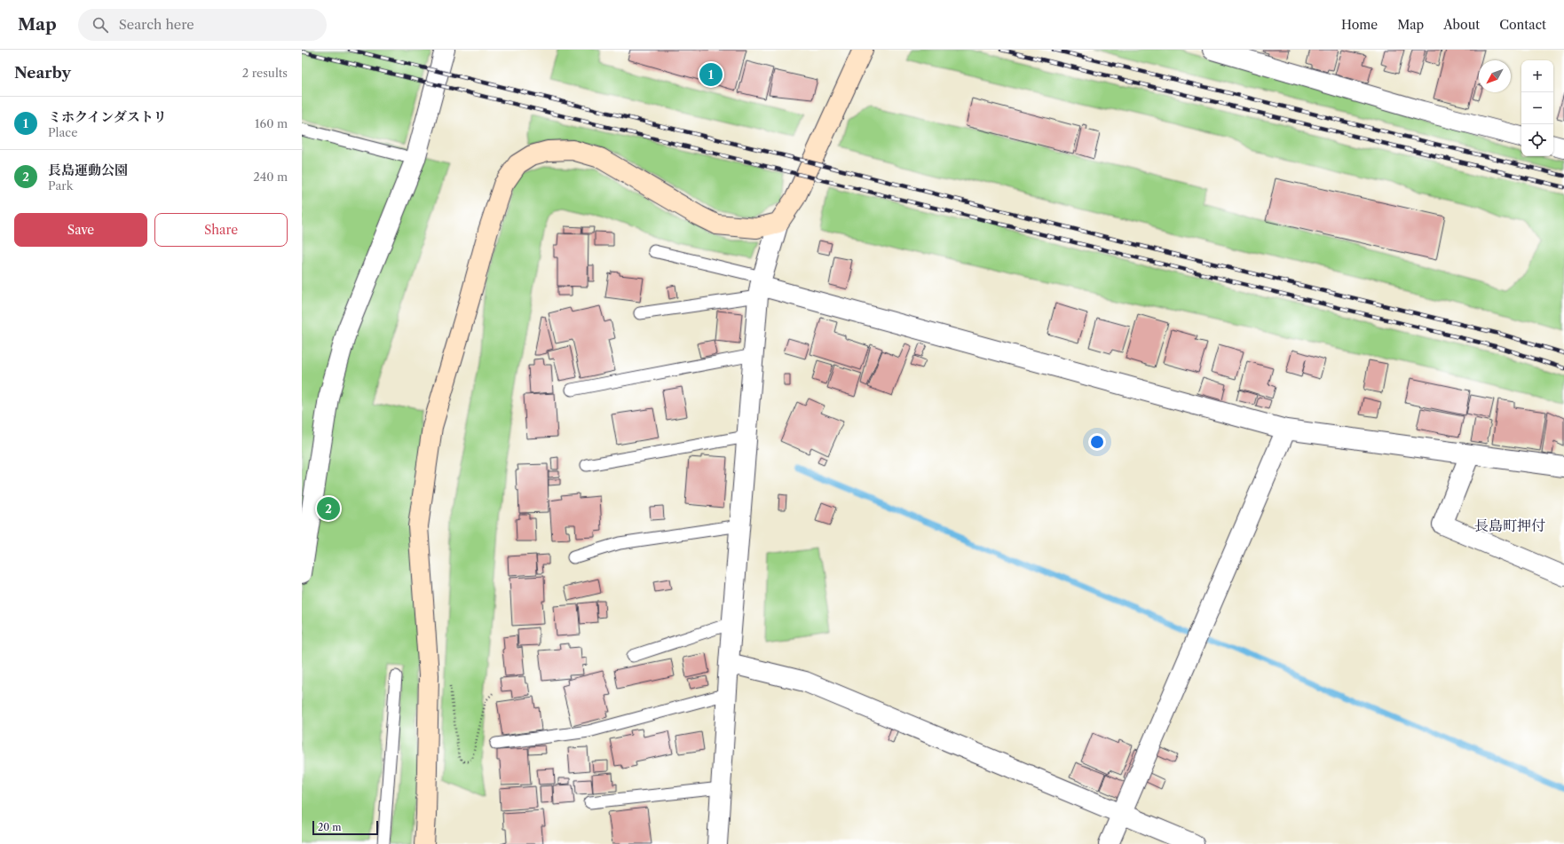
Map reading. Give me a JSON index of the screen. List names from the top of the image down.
{
  "districts": ["長島町押付"],
  "scale_bar": "20 m",
  "north": "bottom left",
  "page": {
    "header": "Map",
    "search": "Search here",
    "nav": [
      "Home",
      "Map",
      "About",
      "Contact"
    ],
    "heading": ["Nearby", "2 results"],
    "map_buttons": ["+", "−"],
    "pins": ["1", "2"],
    "list": [
      {
        "mark": "1",
        "name": "ミホクインダストリ",
        "note": "Place",
        "value": "160 m"
      },
      {
        "mark": "2",
        "name": "長島運動公園",
        "note": "Park",
        "value": "240 m"
      }
    ],
    "buttons": ["Save", "Share"],
    "scale": "20 m"
  }
}
